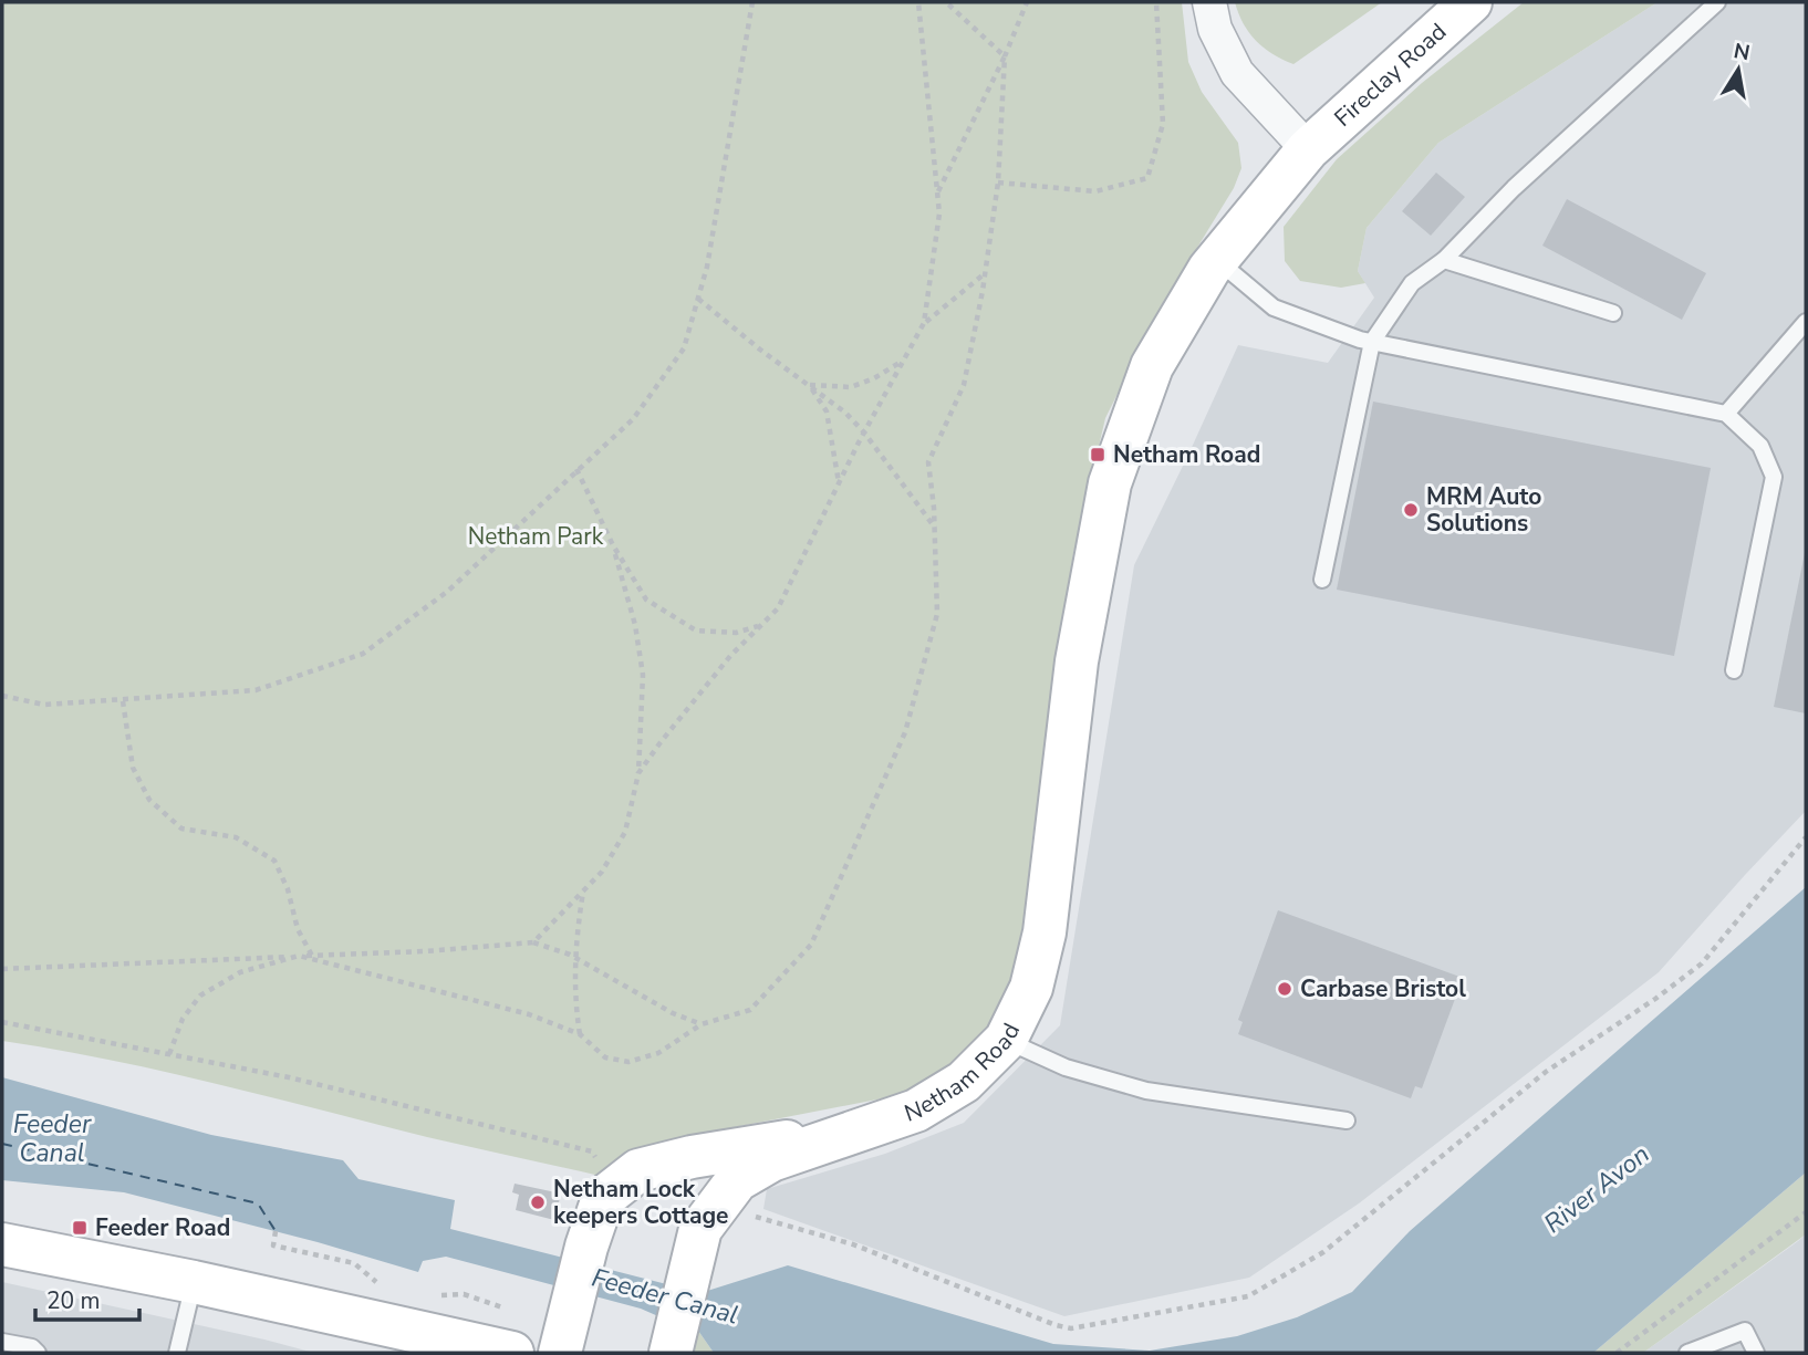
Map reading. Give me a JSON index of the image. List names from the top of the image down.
{
  "streets": {
    "street": ["Fireclay Road", "Netham Road"]
  },
  "crossings": [
    ["Fireclay Road", "Netham Road"]
  ],
  "water": ["Feeder Canal", "River Avon"],
  "parks": ["Netham Park"],
  "places": {
    "transit": ["Netham Road", "Feeder Road"],
    "other": ["MRM Auto Solutions", "Carbase Bristol", "Netham Lock keepers Cottage"]
  },
  "scale_bar": "20 m",
  "north": "top"
}
